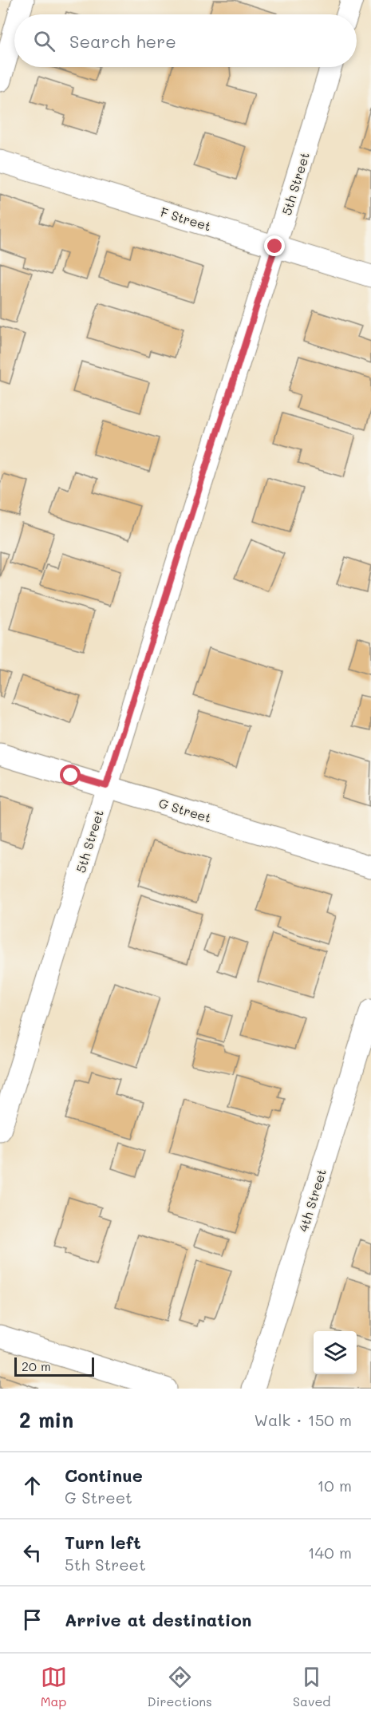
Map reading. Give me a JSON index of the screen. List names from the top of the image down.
{
  "streets": {
    "street": [
      "5th Street",
      "F Street",
      "G Street",
      "4th Street"
    ]
  },
  "crossings": [
    ["5th Street", "F Street"],
    ["5th Street", "G Street"]
  ],
  "scale_bar": "20 m",
  "page": {
    "search": "Search here",
    "scale": "20 m",
    "heading": ["2 min", "Walk · 150 m"],
    "list": [
      ["Continue", "G Street", "10 m"],
      ["Turn left", "5th Street", "140 m"],
      "Arrive at destination"
    ],
    "nav": ["Map", "Directions", "Saved"]
  }
}
